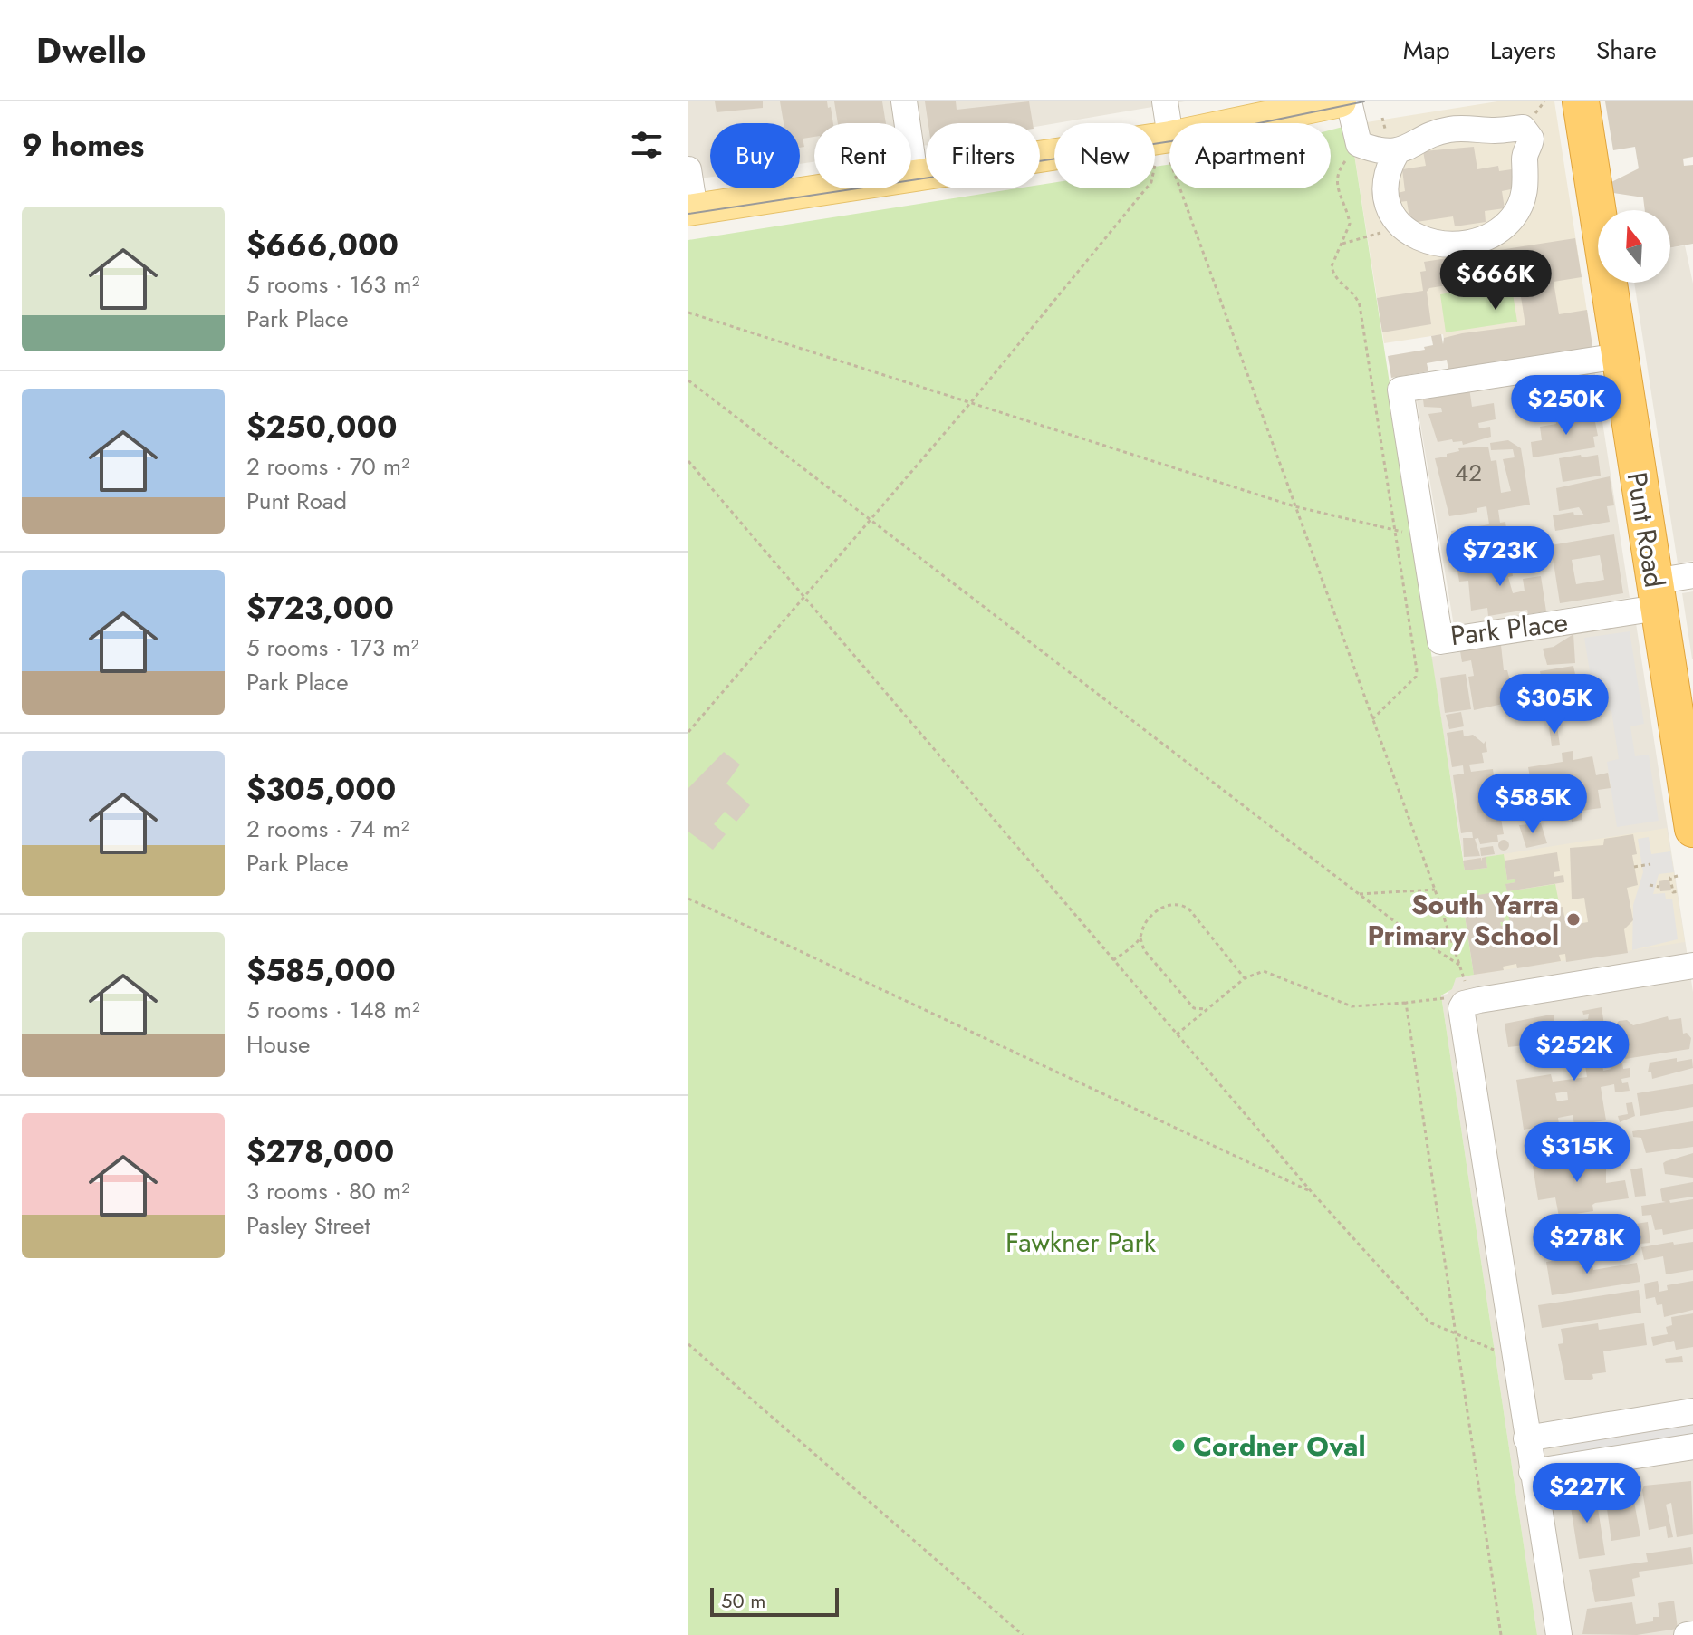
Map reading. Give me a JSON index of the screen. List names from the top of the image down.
{
  "streets": {
    "highway": ["Punt Road"],
    "street": ["Park Place"]
  },
  "crossings": [
    ["Punt Road", "Park Place"]
  ],
  "parks": ["Fawkner Park"],
  "places": ["South Yarra Primary School", "Cordner Oval"],
  "house_numbers": ["42"],
  "scale_bar": "50 m",
  "north": "top",
  "page": {
    "header": "Dwello",
    "nav": ["Map", "Layers", "Share"],
    "heading": "9 homes",
    "chip": [
      "Buy",
      "Rent",
      "Filters",
      "New",
      "Apartment"
    ],
    "list": [
      {
        "name": "$666,000",
        "note": "5 rooms · 163 m² · Park Place"
      },
      {
        "name": "$250,000",
        "note": "2 rooms · 70 m² · Punt Road"
      },
      {
        "name": "$723,000",
        "note": "5 rooms · 173 m² · Park Place"
      },
      {
        "name": "$305,000",
        "note": "2 rooms · 74 m² · Park Place"
      },
      {
        "name": "$585,000",
        "note": "5 rooms · 148 m² · House"
      },
      {
        "name": "$278,000",
        "note": "3 rooms · 80 m² · Pasley Street"
      }
    ],
    "price": [
      "$666K",
      "$250K",
      "$723K",
      "$305K",
      "$585K",
      "$252K",
      "$315K",
      "$278K",
      "$227K"
    ],
    "scale": "50 m"
  }
}
